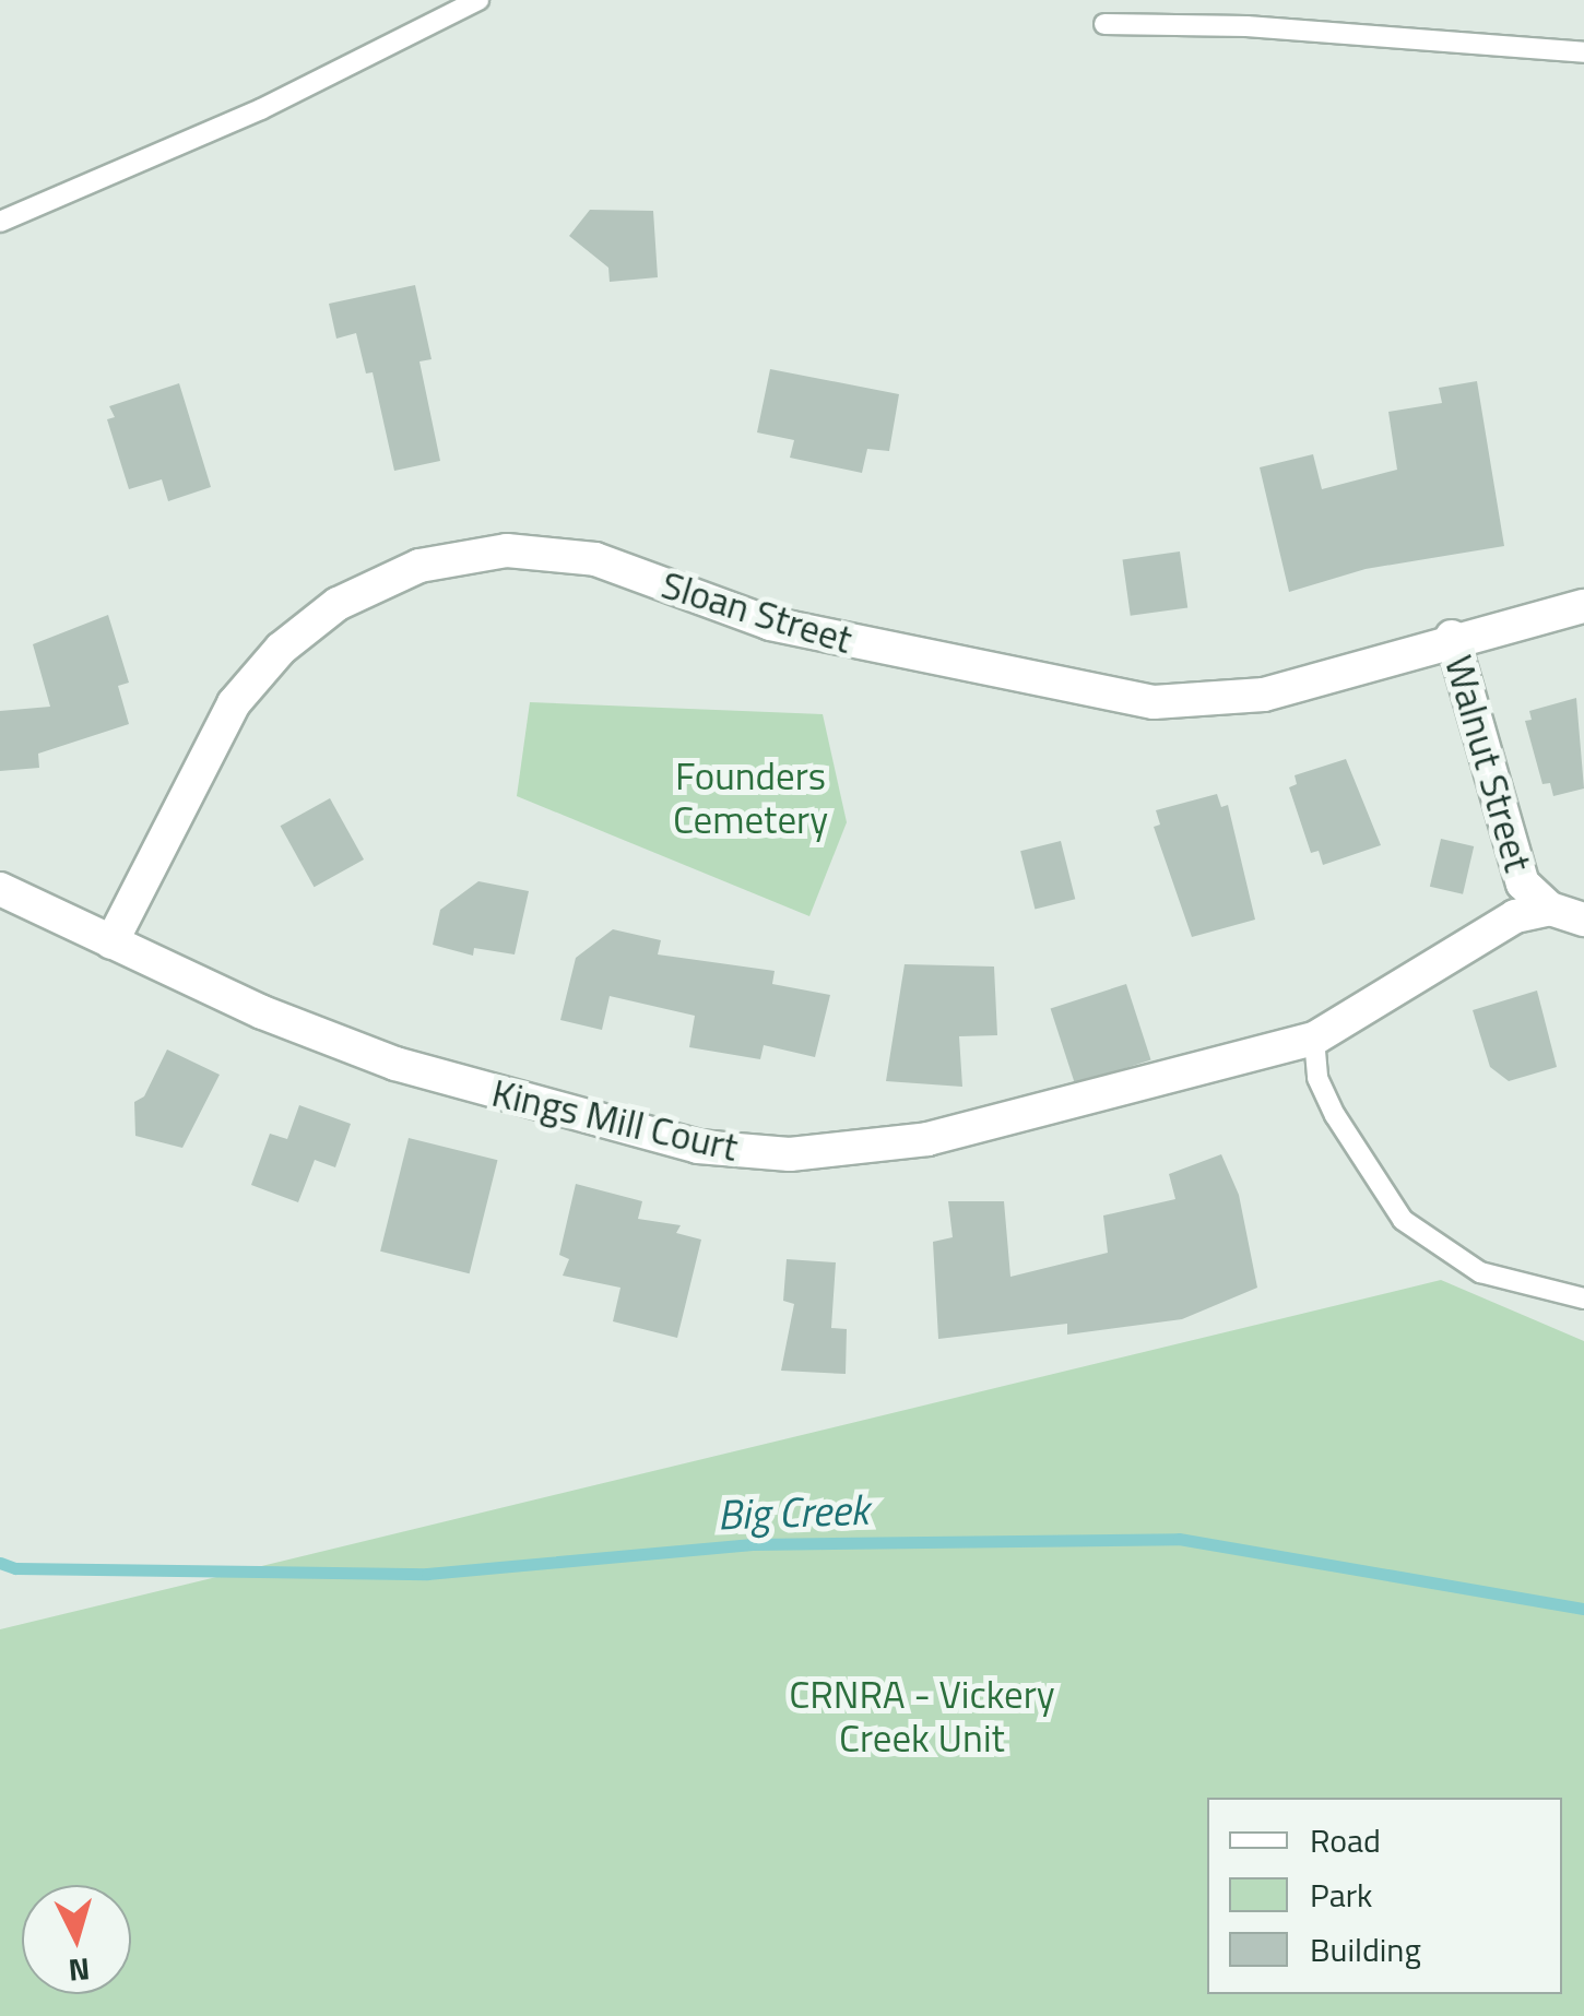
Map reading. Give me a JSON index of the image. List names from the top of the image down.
{
  "streets": {
    "street": ["Sloan Street", "Walnut Street", "Kings Mill Court"]
  },
  "crossings": [
    ["Sloan Street", "Walnut Street"],
    ["Sloan Street", "Kings Mill Court"],
    ["Walnut Street", "Kings Mill Court"]
  ],
  "water": ["Big Creek"],
  "parks": ["Founders Cemetery", "CRNRA - Vickery Creek Unit"],
  "legend": ["Road", "Park", "Building"],
  "north": "bottom"
}
